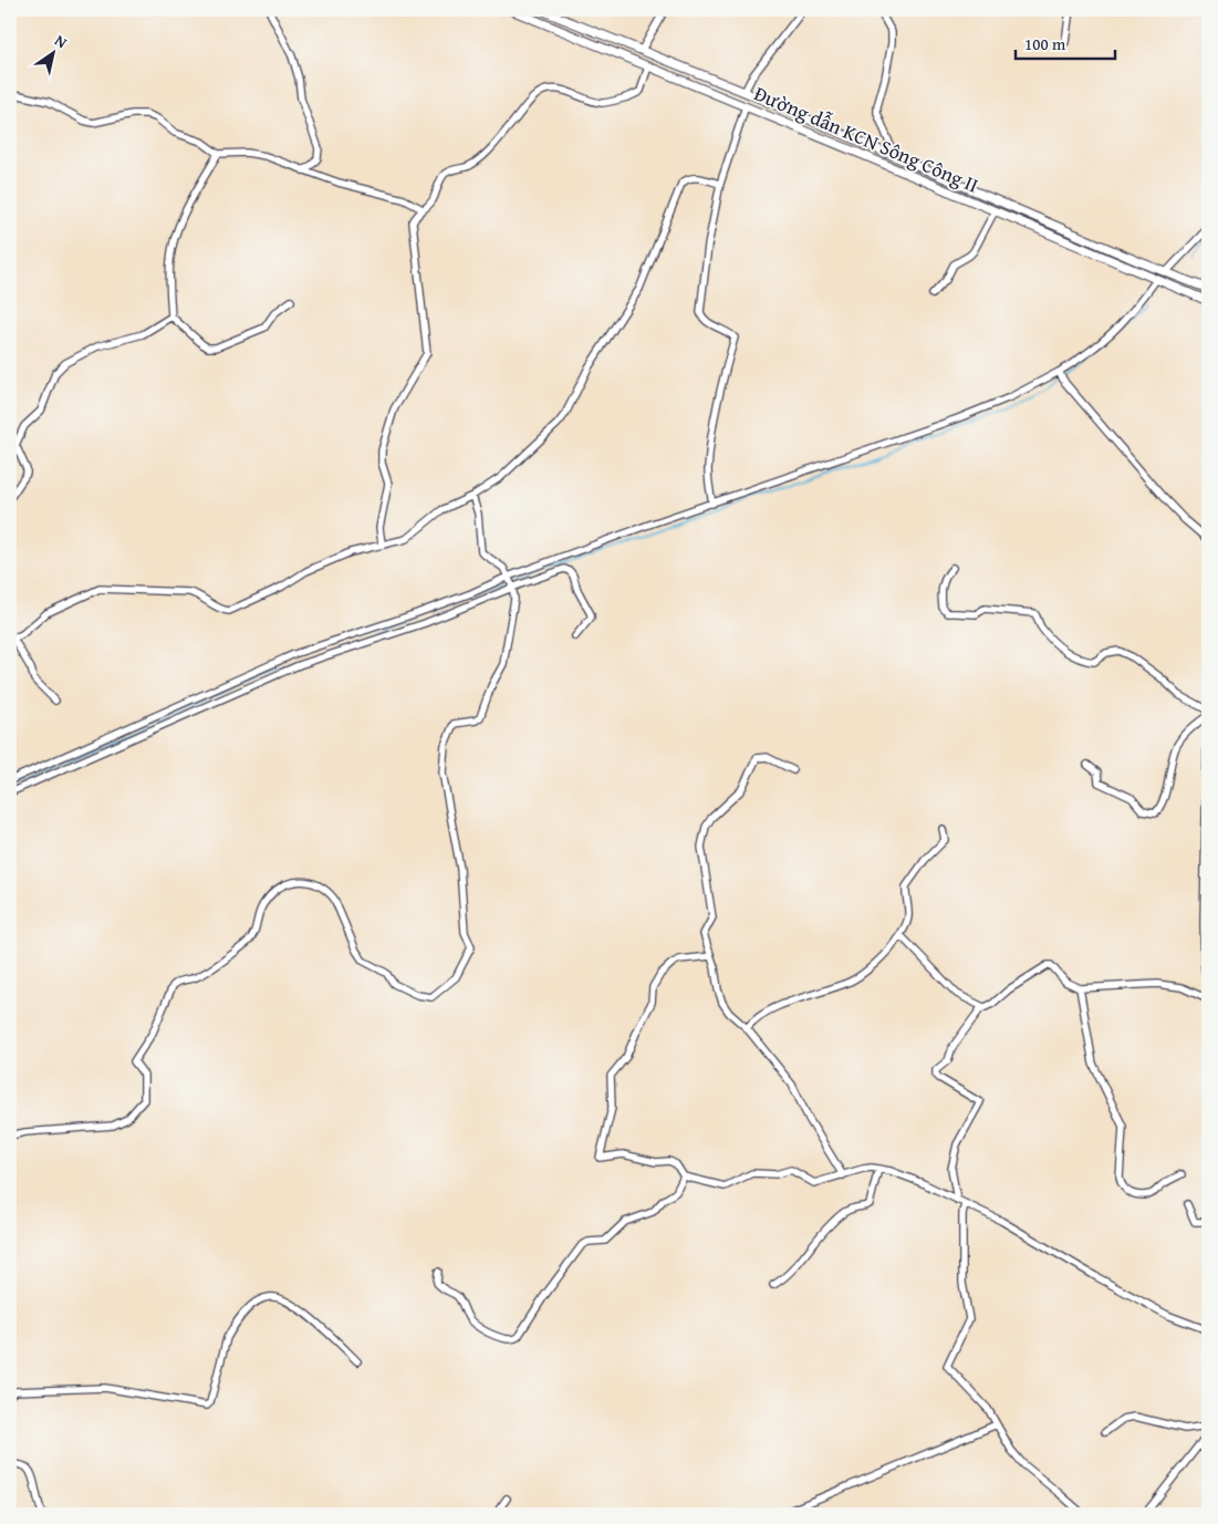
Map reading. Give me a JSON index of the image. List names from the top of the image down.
{
  "streets": {
    "street": ["Đường dẫn KCN Sông Công II"]
  },
  "scale_bar": "100 m",
  "north": "top right"
}
